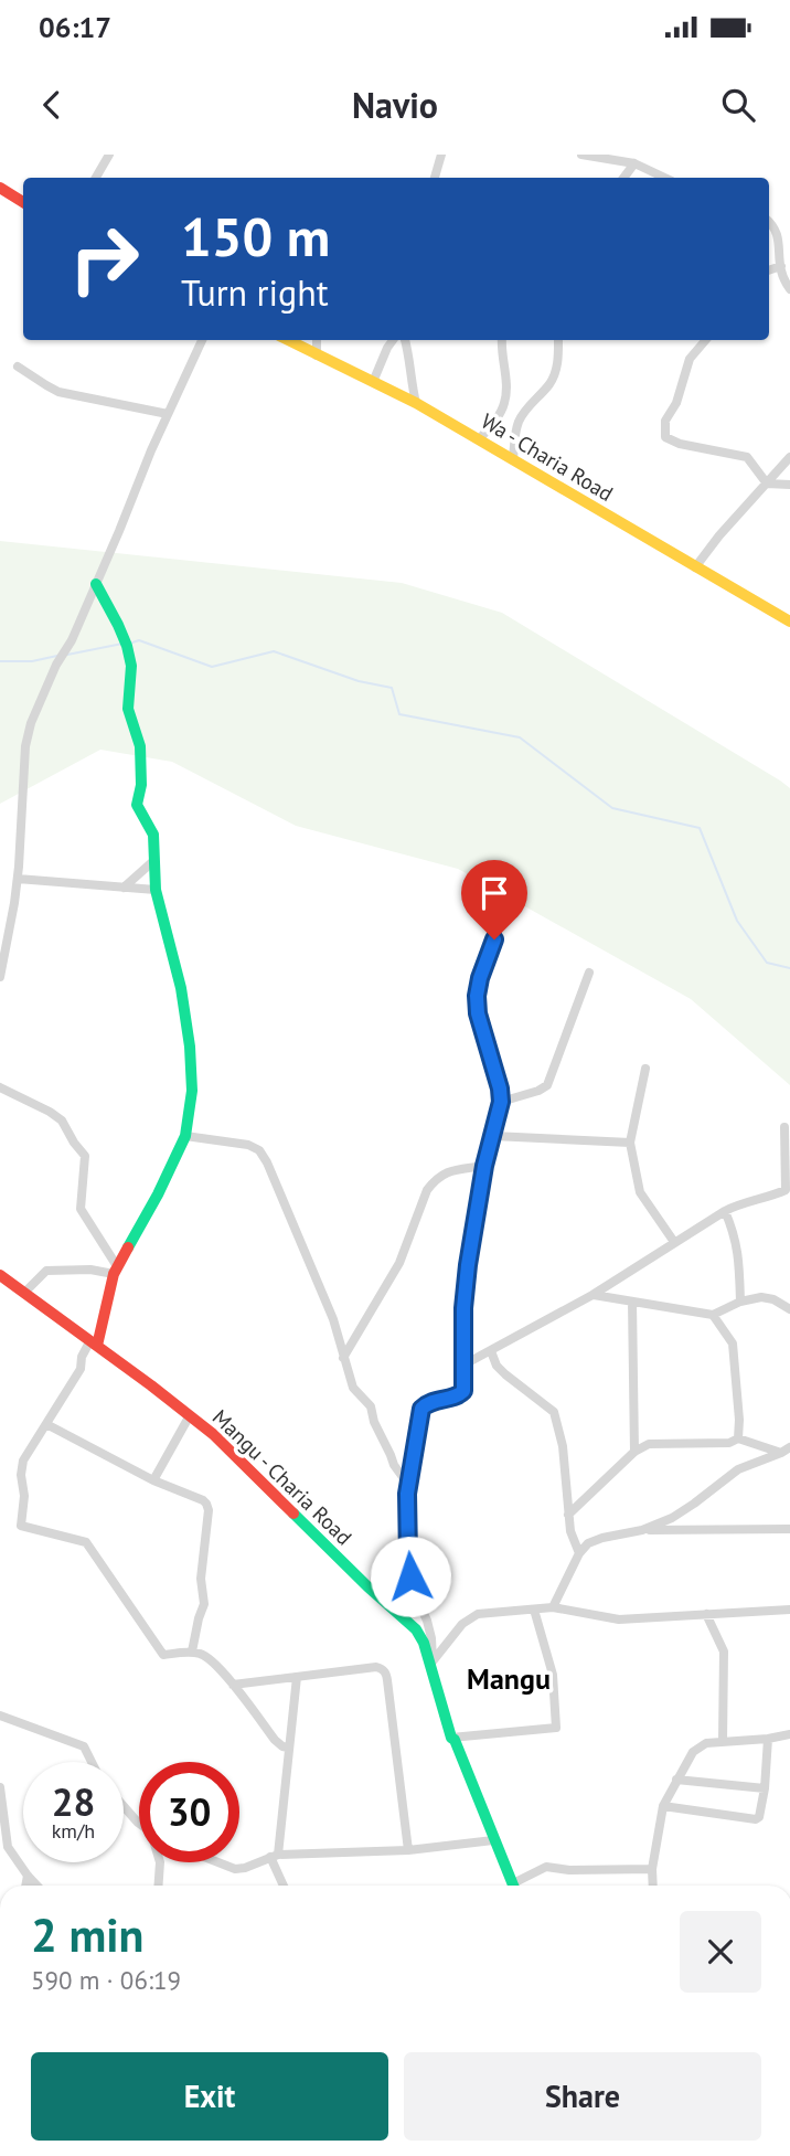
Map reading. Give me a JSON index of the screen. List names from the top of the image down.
{
  "streets": {
    "street": ["Wa - Charia Road", "Mangu - Charia Road"]
  },
  "districts": ["Mangu"],
  "page": {
    "status": "06:17",
    "header": "Navio",
    "turn": ["150 m", "Turn right"],
    "speed": "28 km/h",
    "limit": "30",
    "heading": ["2 min", "590 m · 06:19"],
    "buttons": ["Exit", "Share"]
  }
}
